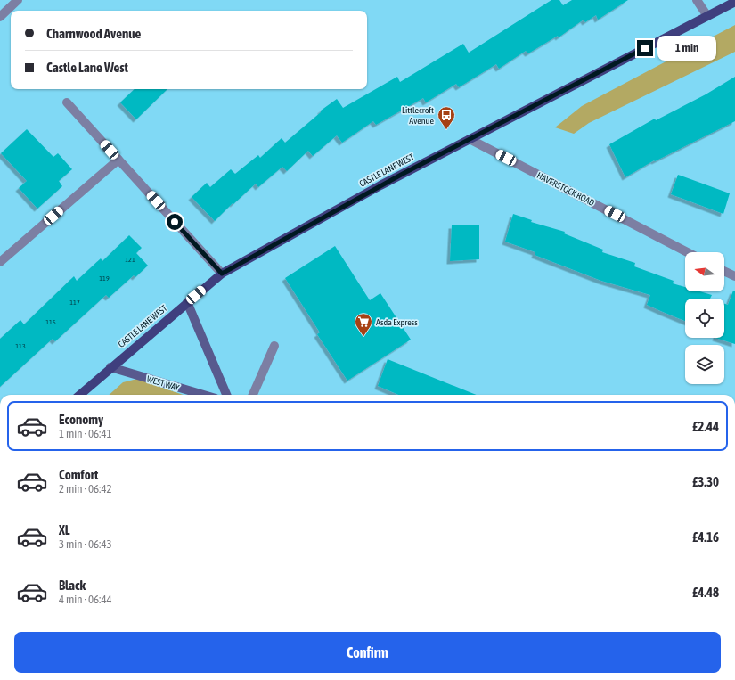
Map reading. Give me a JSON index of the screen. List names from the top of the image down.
{
  "streets": {
    "main road": ["CASTLE LANE WEST"],
    "street": ["HAVERSTOCK ROAD", "WEST WAY"]
  },
  "crossings": [
    ["CASTLE LANE WEST", "HAVERSTOCK ROAD"],
    ["CASTLE LANE WEST", "WEST WAY"]
  ],
  "places": {
    "bus stop": ["Littlecroft Avenue"],
    "supermarket": ["Asda Express"]
  },
  "house_numbers": [
    "121",
    "119",
    "117",
    "115",
    "113"
  ],
  "north": "left",
  "page": {
    "banner": ["Charnwood Avenue", "Castle Lane West"],
    "bubble": "1 min",
    "list": [
      {
        "name": "Economy",
        "note": "1 min · 06:41",
        "value": "£2.44"
      },
      {
        "name": "Comfort",
        "note": "2 min · 06:42",
        "value": "£3.30"
      },
      {
        "name": "XL",
        "note": "3 min · 06:43",
        "value": "£4.16"
      },
      {
        "name": "Black",
        "note": "4 min · 06:44",
        "value": "£4.48"
      }
    ],
    "buttons": "Confirm"
  }
}
